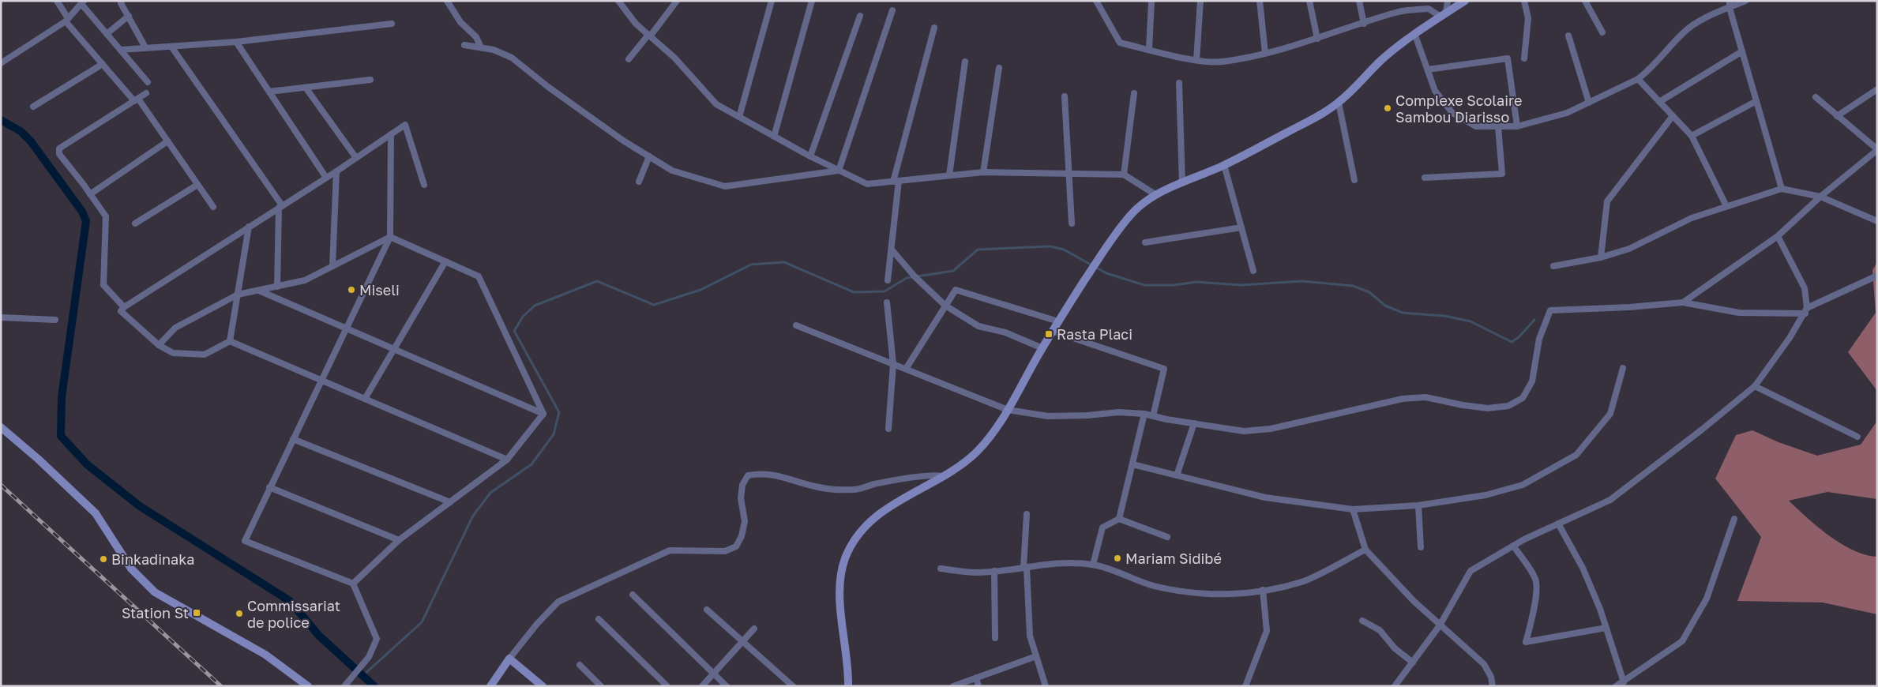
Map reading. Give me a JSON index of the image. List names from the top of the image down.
{
  "places": {
    "other": [
      "Complexe Scolaire Sambou Diarisso",
      "Miseli",
      "Mariam Sidibé",
      "Binkadinaka",
      "Commissariat de police"
    ],
    "transit": ["Rasta Placi", "Station St"]
  }
}
